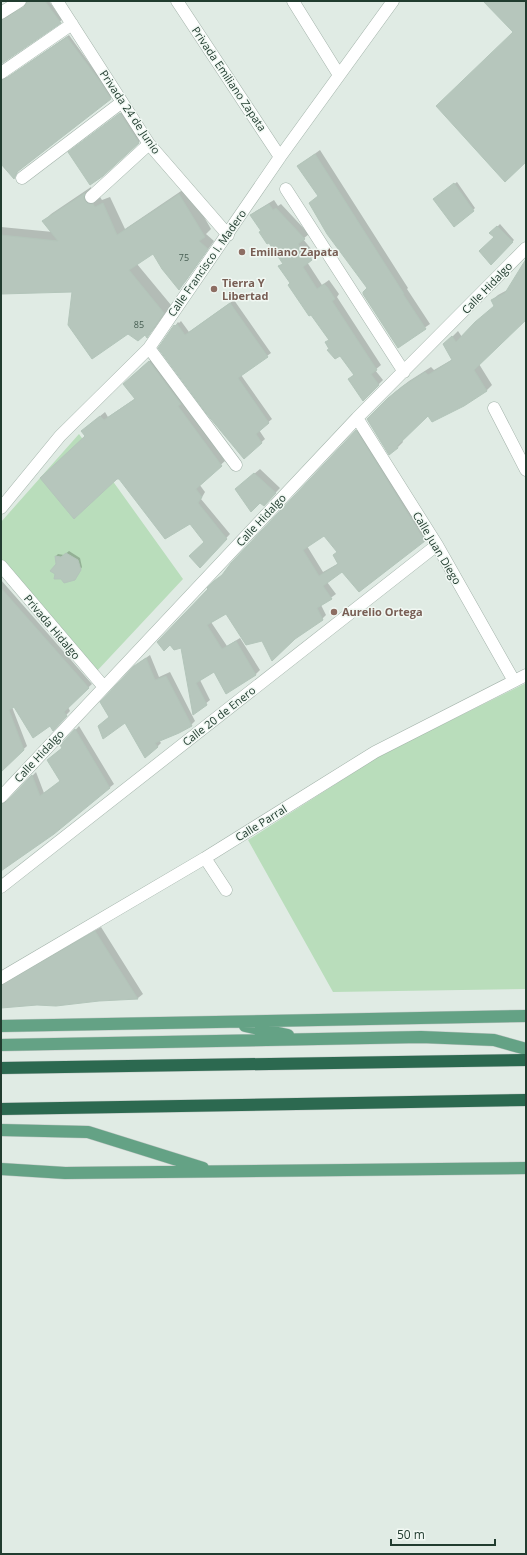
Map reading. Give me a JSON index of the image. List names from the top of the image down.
{
  "streets": {
    "street": [
      "Privada Emiliano Zapata",
      "Privada 24 de Junio",
      "Calle Francisco I. Madero",
      "Calle Hidalgo",
      "Calle Juan Diego",
      "Privada Hidalgo",
      "Calle 20 de Enero",
      "Calle Parral"
    ]
  },
  "crossings": [
    ["Privada Emiliano Zapata", "Calle Francisco I. Madero"],
    ["Privada 24 de Junio", "Calle Francisco I. Madero"],
    ["Calle Hidalgo", "Calle Juan Diego"],
    ["Calle Hidalgo", "Privada Hidalgo"],
    ["Calle Juan Diego", "Calle 20 de Enero"],
    ["Calle Juan Diego", "Calle Parral"]
  ],
  "places": ["Emiliano Zapata", "Tierra Y Libertad", "Aurelio Ortega"],
  "house_numbers": ["75", "85"],
  "scale_bar": "50 m"
}
